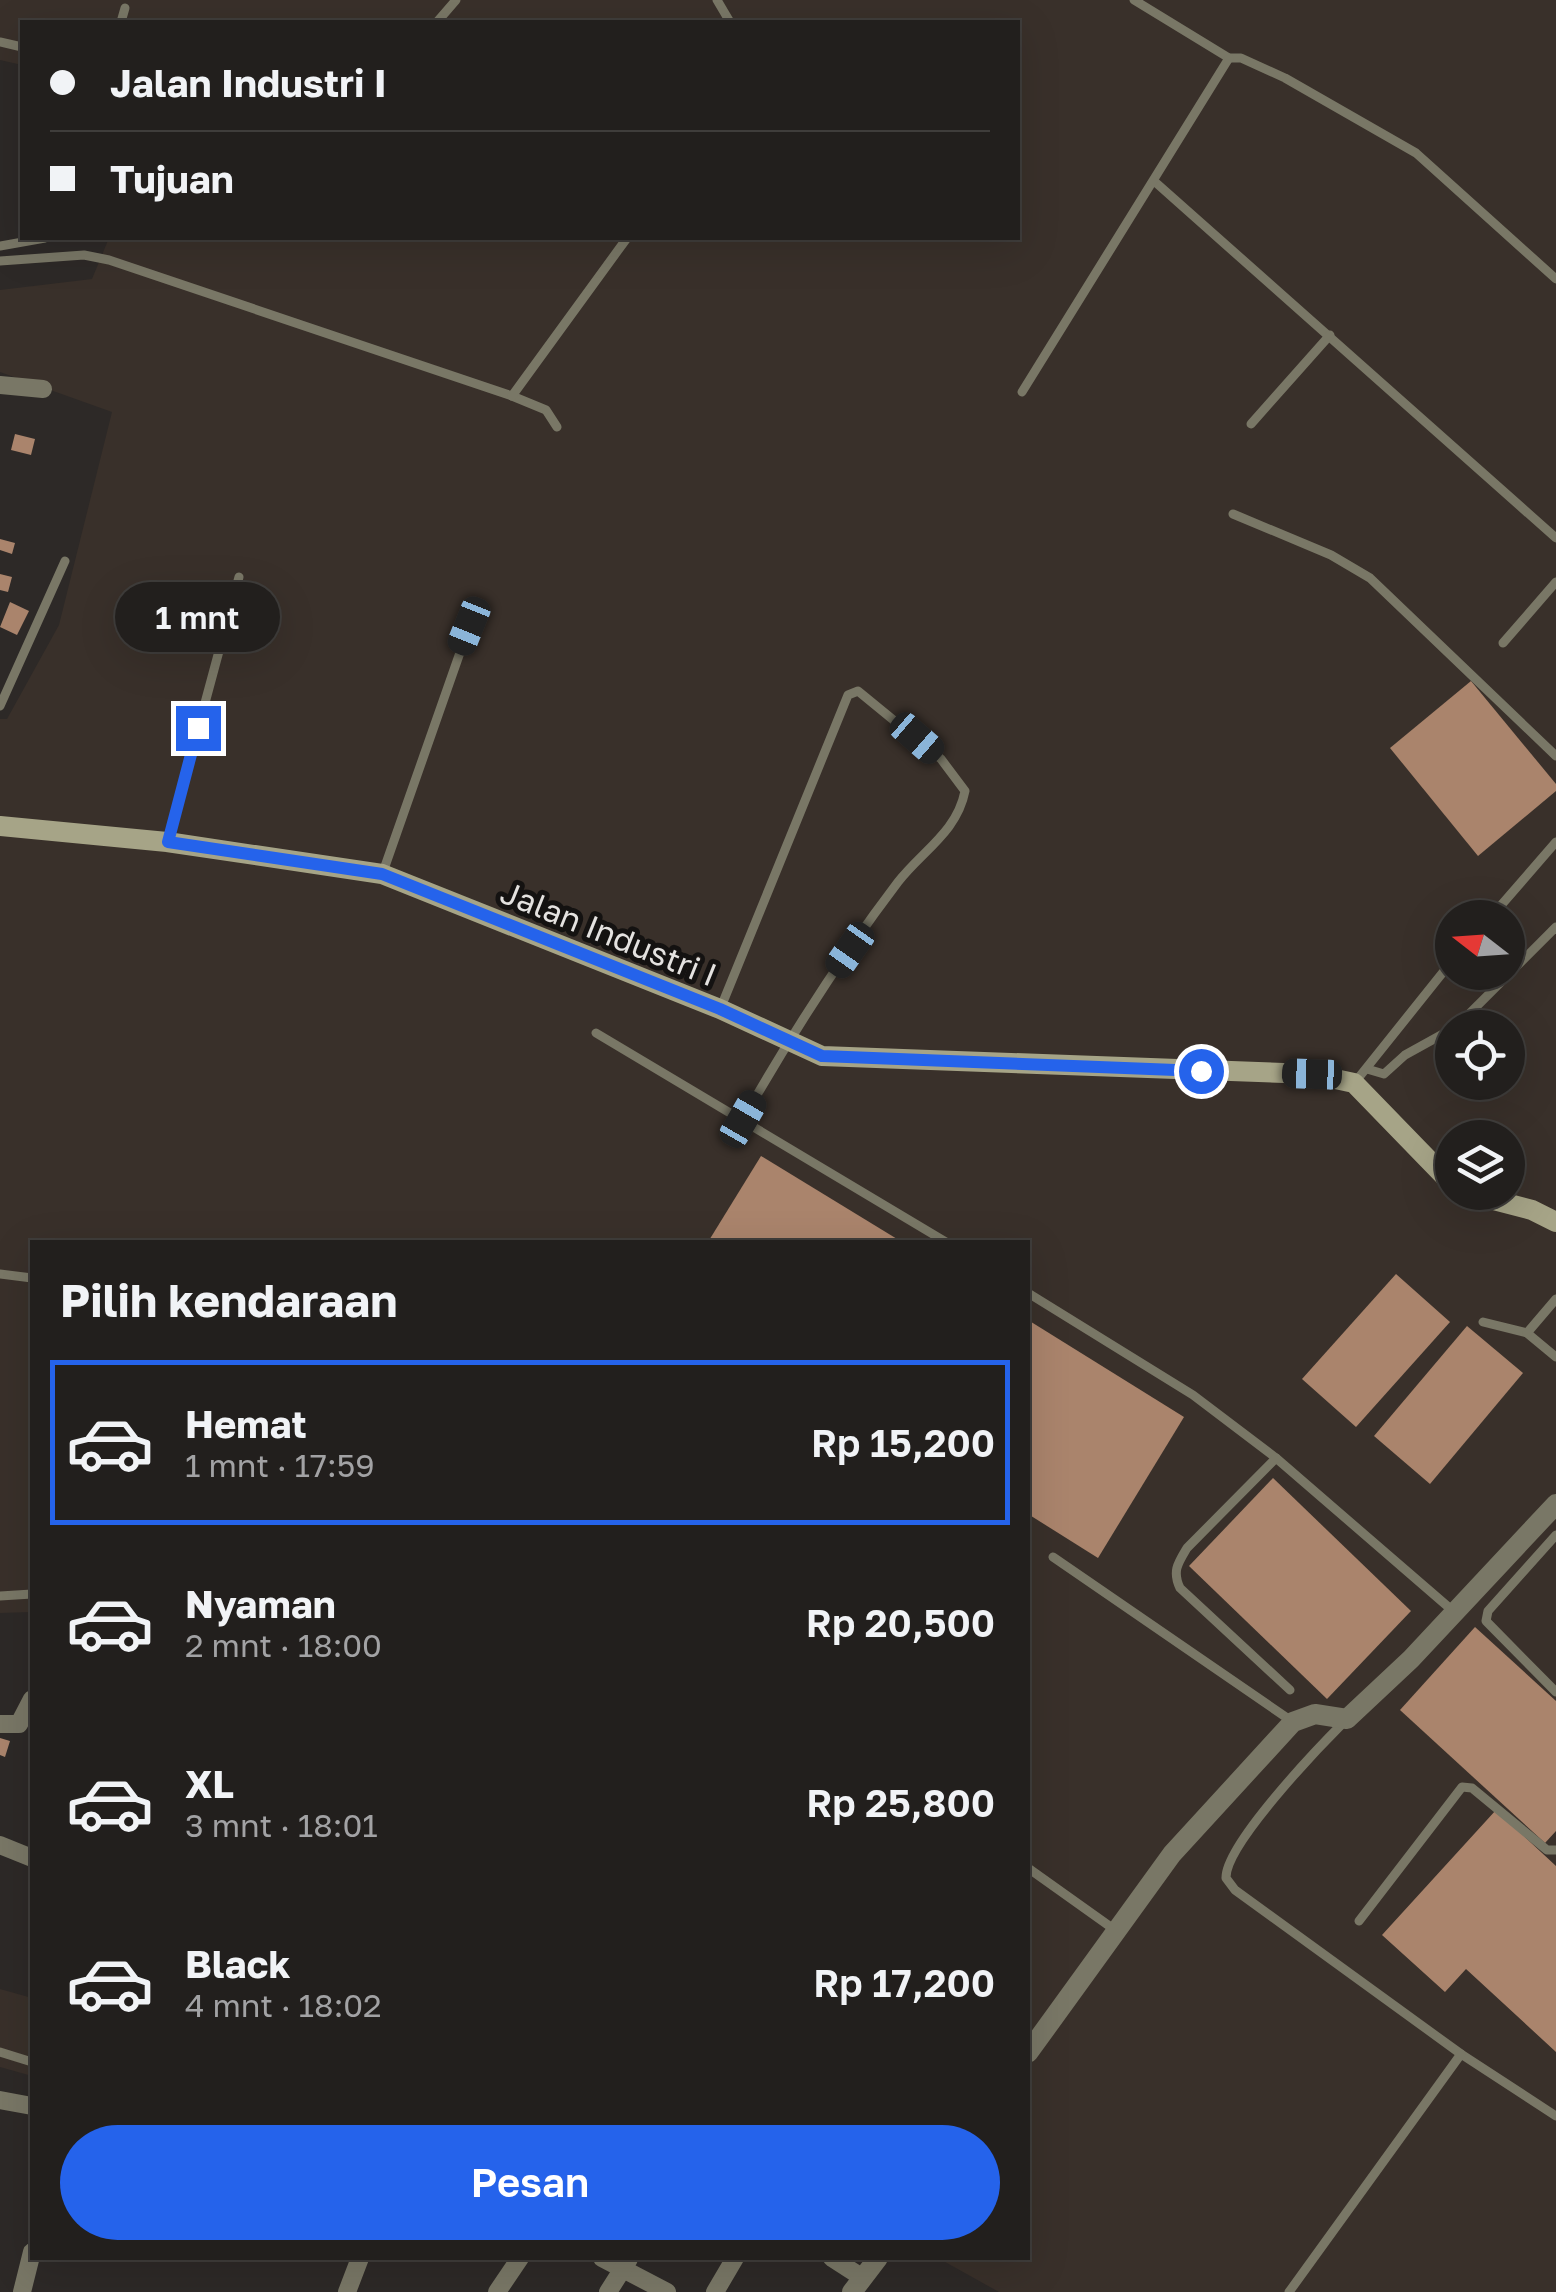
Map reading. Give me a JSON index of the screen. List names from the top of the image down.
{
  "streets": {
    "main road": ["Jalan Industri I"]
  },
  "north": "left",
  "page": {
    "banner": ["Jalan Industri I", "Tujuan"],
    "bubble": "1 mnt",
    "heading": "Pilih kendaraan",
    "list": [
      {
        "name": "Hemat",
        "note": "1 mnt · 17:59",
        "value": "Rp 15,200"
      },
      {
        "name": "Nyaman",
        "note": "2 mnt · 18:00",
        "value": "Rp 20,500"
      },
      {
        "name": "XL",
        "note": "3 mnt · 18:01",
        "value": "Rp 25,800"
      },
      {
        "name": "Black",
        "note": "4 mnt · 18:02",
        "value": "Rp 17,200"
      }
    ],
    "buttons": "Pesan"
  }
}
